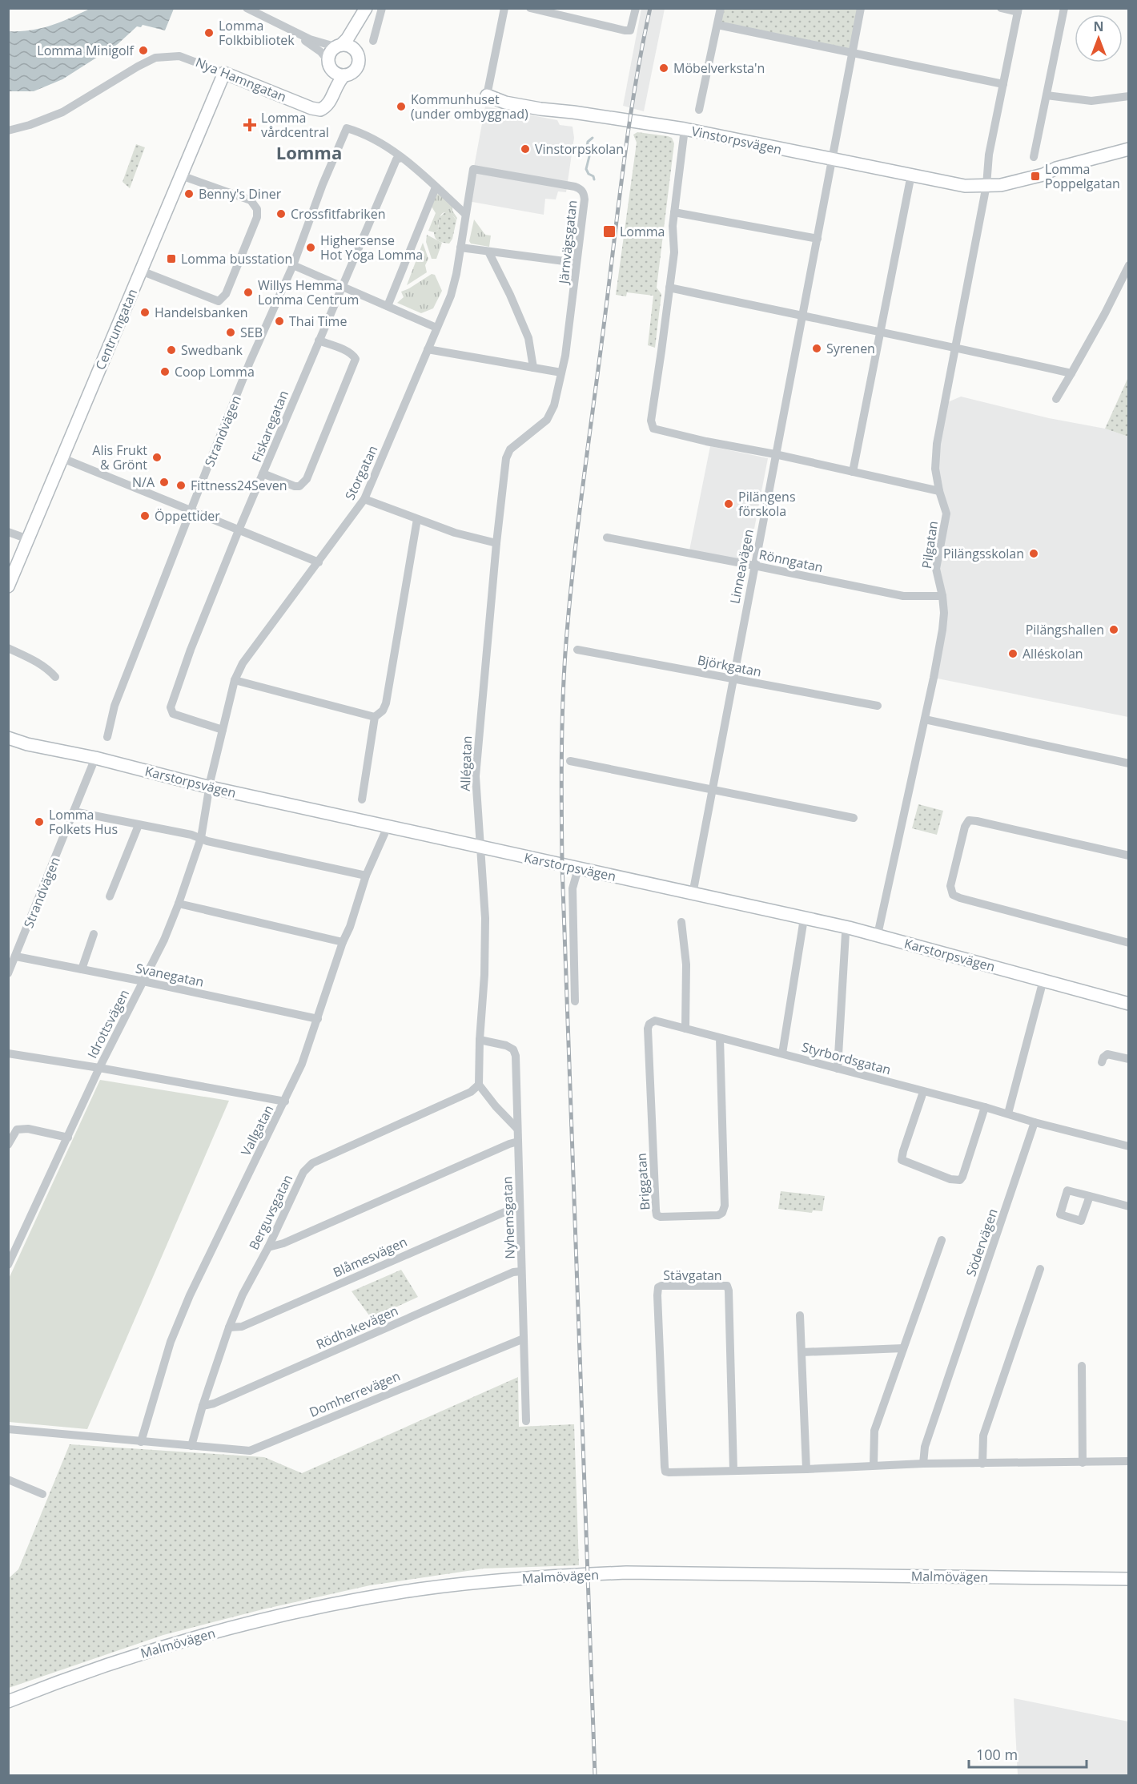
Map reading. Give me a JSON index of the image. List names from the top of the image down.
{
  "streets": {
    "street": [
      "Nya Hamngatan",
      "Vinstorpsvägen",
      "Järnvägsgatan",
      "Centrumgatan",
      "Fiskaregatan",
      "Strandvägen",
      "Storgatan",
      "Pilgatan",
      "Rönngatan",
      "Linneavägen",
      "Björkgatan",
      "Allégatan",
      "Karstorpsvägen",
      "Svanegatan",
      "Idrottsvägen",
      "Styrbordsgatan",
      "Vallgatan",
      "Briggatan",
      "Berguvsgatan",
      "Nyhemsgatan",
      "Södervägen",
      "Blåmesvägen",
      "Stävgatan",
      "Rödhakevägen",
      "Domherrevägen",
      "Malmövägen"
    ]
  },
  "crossings": [
    ["Nya Hamngatan", "Centrumgatan"],
    ["Vinstorpsvägen", "Pilgatan"],
    ["Vinstorpsvägen", "Linneavägen"],
    ["Järnvägsgatan", "Storgatan"],
    ["Järnvägsgatan", "Allégatan"],
    ["Fiskaregatan", "Strandvägen"],
    ["Fiskaregatan", "Storgatan"],
    ["Strandvägen", "Karstorpsvägen"],
    ["Strandvägen", "Svanegatan"],
    ["Storgatan", "Karstorpsvägen"],
    ["Storgatan", "Idrottsvägen"],
    ["Pilgatan", "Rönngatan"],
    ["Pilgatan", "Karstorpsvägen"],
    ["Rönngatan", "Linneavägen"],
    ["Linneavägen", "Björkgatan"],
    ["Linneavägen", "Karstorpsvägen"],
    ["Allégatan", "Karstorpsvägen"],
    ["Allégatan", "Berguvsgatan"],
    ["Allégatan", "Nyhemsgatan"],
    ["Karstorpsvägen", "Idrottsvägen"],
    ["Karstorpsvägen", "Vallgatan"],
    ["Svanegatan", "Idrottsvägen"],
    ["Svanegatan", "Vallgatan"],
    ["Styrbordsgatan", "Briggatan"],
    ["Styrbordsgatan", "Södervägen"],
    ["Vallgatan", "Domherrevägen"],
    ["Berguvsgatan", "Blåmesvägen"],
    ["Berguvsgatan", "Rödhakevägen"],
    ["Berguvsgatan", "Domherrevägen"],
    ["Nyhemsgatan", "Blåmesvägen"],
    ["Nyhemsgatan", "Rödhakevägen"],
    ["Nyhemsgatan", "Domherrevägen"]
  ],
  "districts": ["Lomma"],
  "places": {
    "other": [
      "Lomma Folkbibliotek",
      "Lomma Minigolf",
      "Möbelverksta'n",
      "Kommunhuset (under ombyggnad)",
      "Vinstorpskolan",
      "Benny's Diner",
      "Crossfitfabriken",
      "Highersense Hot Yoga Lomma",
      "Willys Hemma Lomma Centrum",
      "Handelsbanken",
      "Thai Time",
      "SEB",
      "Syrenen",
      "Swedbank",
      "Coop Lomma",
      "Alis Frukt & Grönt",
      "N/A",
      "Fittness24Seven",
      "Pilängens förskola",
      "Öppettider",
      "Pilängsskolan",
      "Pilängshallen",
      "Alléskolan",
      "Lomma Folkets Hus"
    ],
    "health": ["Lomma vårdcentral"],
    "transit": ["Lomma Poppelgatan", "Lomma", "Lomma busstation"]
  },
  "scale_bar": "100 m",
  "north": "top"
}
